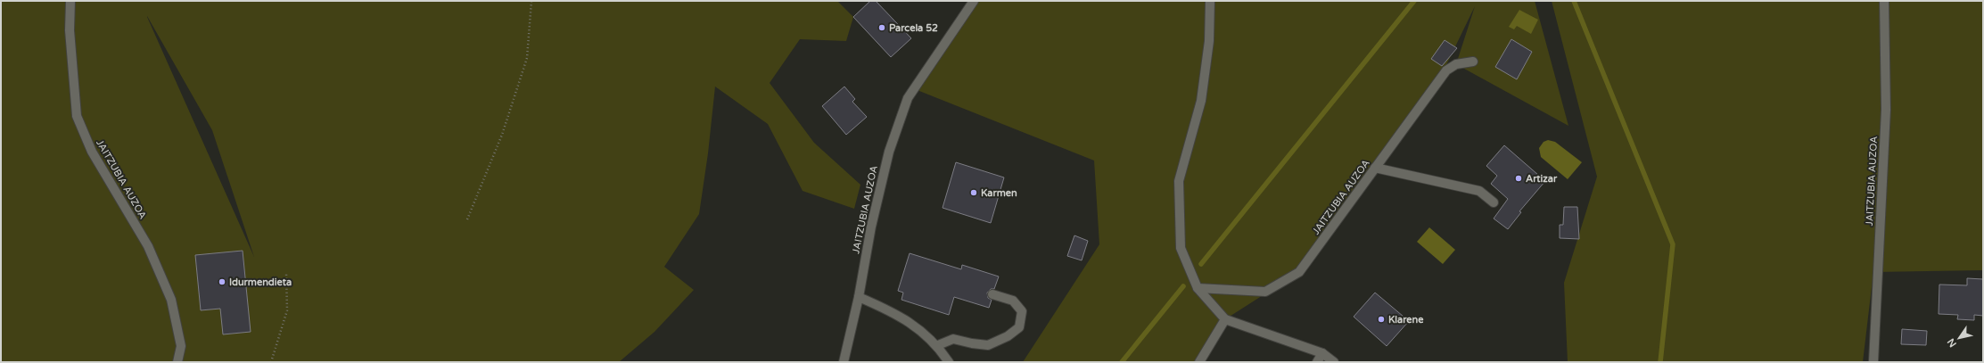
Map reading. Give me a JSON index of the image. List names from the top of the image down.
{
  "streets": {
    "street": ["JAITZUBIA AUZOA"]
  },
  "places": [
    "Parcela 52",
    "Artizar",
    "Karmen",
    "Idurmendieta",
    "Klarene"
  ],
  "north": "bottom left"
}
